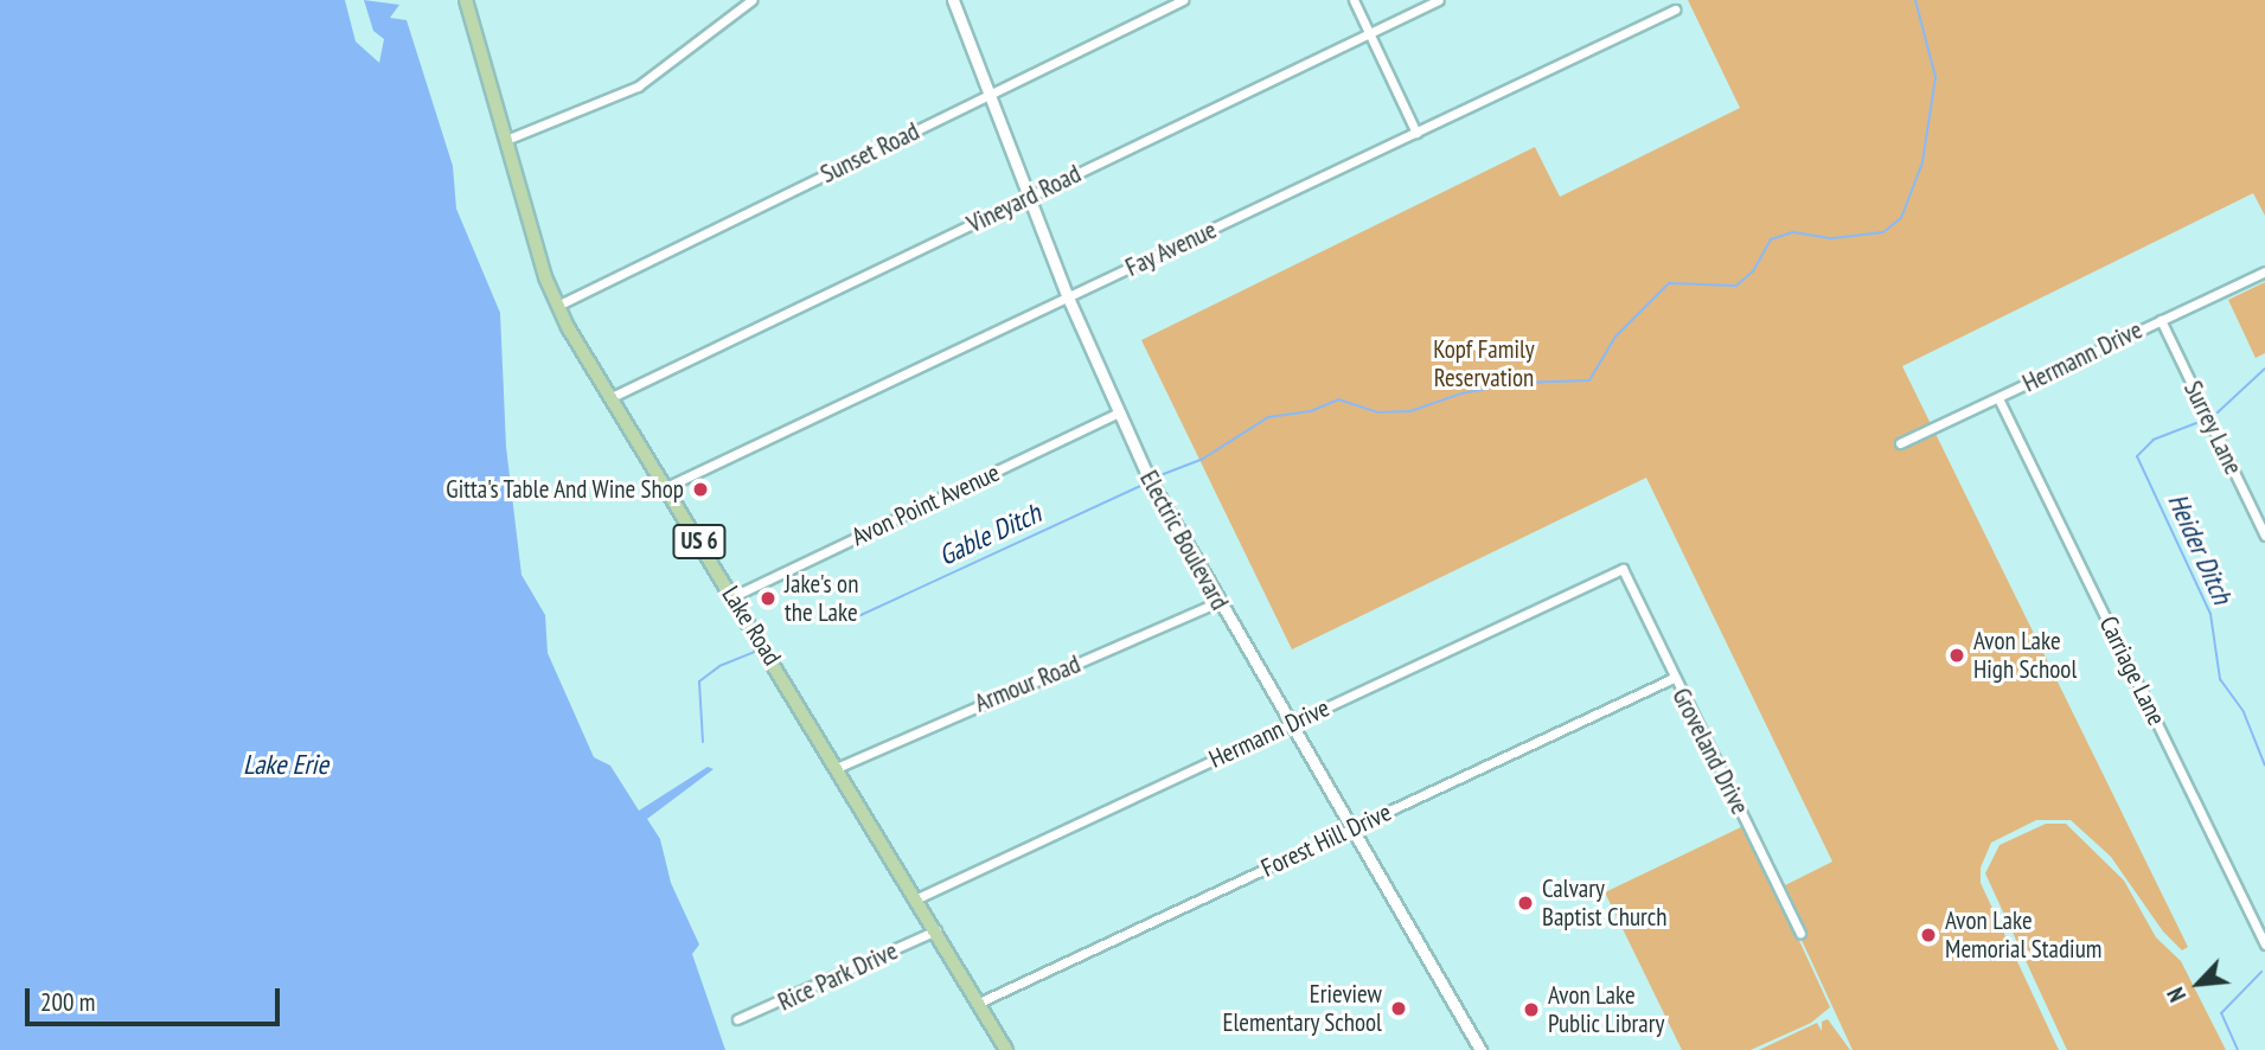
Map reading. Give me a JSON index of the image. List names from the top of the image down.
{
  "streets": {
    "main road": ["US 6", "Lake Road"],
    "street": [
      "Sunset Road",
      "Vineyard Road",
      "Fay Avenue",
      "Hermann Drive",
      "Surrey Lane",
      "Avon Point Avenue",
      "Electric Boulevard",
      "Carriage Lane",
      "Armour Road",
      "Groveland Drive",
      "Forest Hill Drive",
      "Rice Park Drive"
    ]
  },
  "crossings": [
    ["Sunset Road", "Electric Boulevard"],
    ["Sunset Road", "Lake Road"],
    ["Vineyard Road", "Electric Boulevard"],
    ["Vineyard Road", "Lake Road"],
    ["Fay Avenue", "Electric Boulevard"],
    ["Fay Avenue", "Lake Road"],
    ["Hermann Drive", "Surrey Lane"],
    ["Hermann Drive", "Electric Boulevard"],
    ["Hermann Drive", "Lake Road"],
    ["Hermann Drive", "Carriage Lane"],
    ["Hermann Drive", "Groveland Drive"],
    ["Avon Point Avenue", "Electric Boulevard"],
    ["Avon Point Avenue", "Lake Road"],
    ["Electric Boulevard", "Armour Road"],
    ["Electric Boulevard", "Forest Hill Drive"],
    ["Lake Road", "Armour Road"],
    ["Lake Road", "Forest Hill Drive"],
    ["Lake Road", "Rice Park Drive"],
    ["Groveland Drive", "Forest Hill Drive"]
  ],
  "water": ["Gable Ditch", "Heider Ditch", "Lake Erie"],
  "parks": ["Kopf Family Reservation"],
  "places": [
    "Gitta's Table And Wine Shop",
    "Jake's on the Lake",
    "Avon Lake High School",
    "Calvary Baptist Church",
    "Avon Lake Memorial Stadium",
    "Erieview Elementary School",
    "Avon Lake Public Library"
  ],
  "scale_bar": "200 m",
  "north": "bottom left"
}
